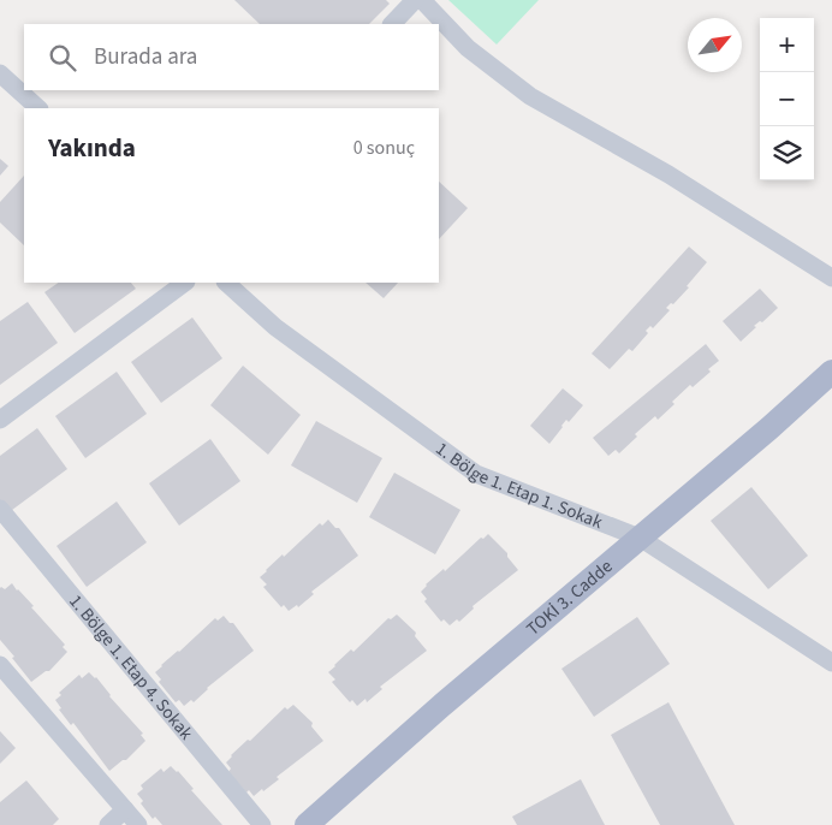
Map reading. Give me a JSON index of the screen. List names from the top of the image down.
{
  "streets": {
    "main road": ["TOKİ 3. Cadde"],
    "street": ["1. Bölge 1. Etap 1. Sokak", "1. Bölge 1. Etap 4. Sokak"]
  },
  "crossings": [
    ["1. Bölge 1. Etap 1. Sokak", "TOKİ 3. Cadde"]
  ],
  "north": "top right",
  "page": {
    "map_buttons": ["+", "−"],
    "search": "Burada ara",
    "heading": ["Yakında", "0 sonuç"]
  }
}
